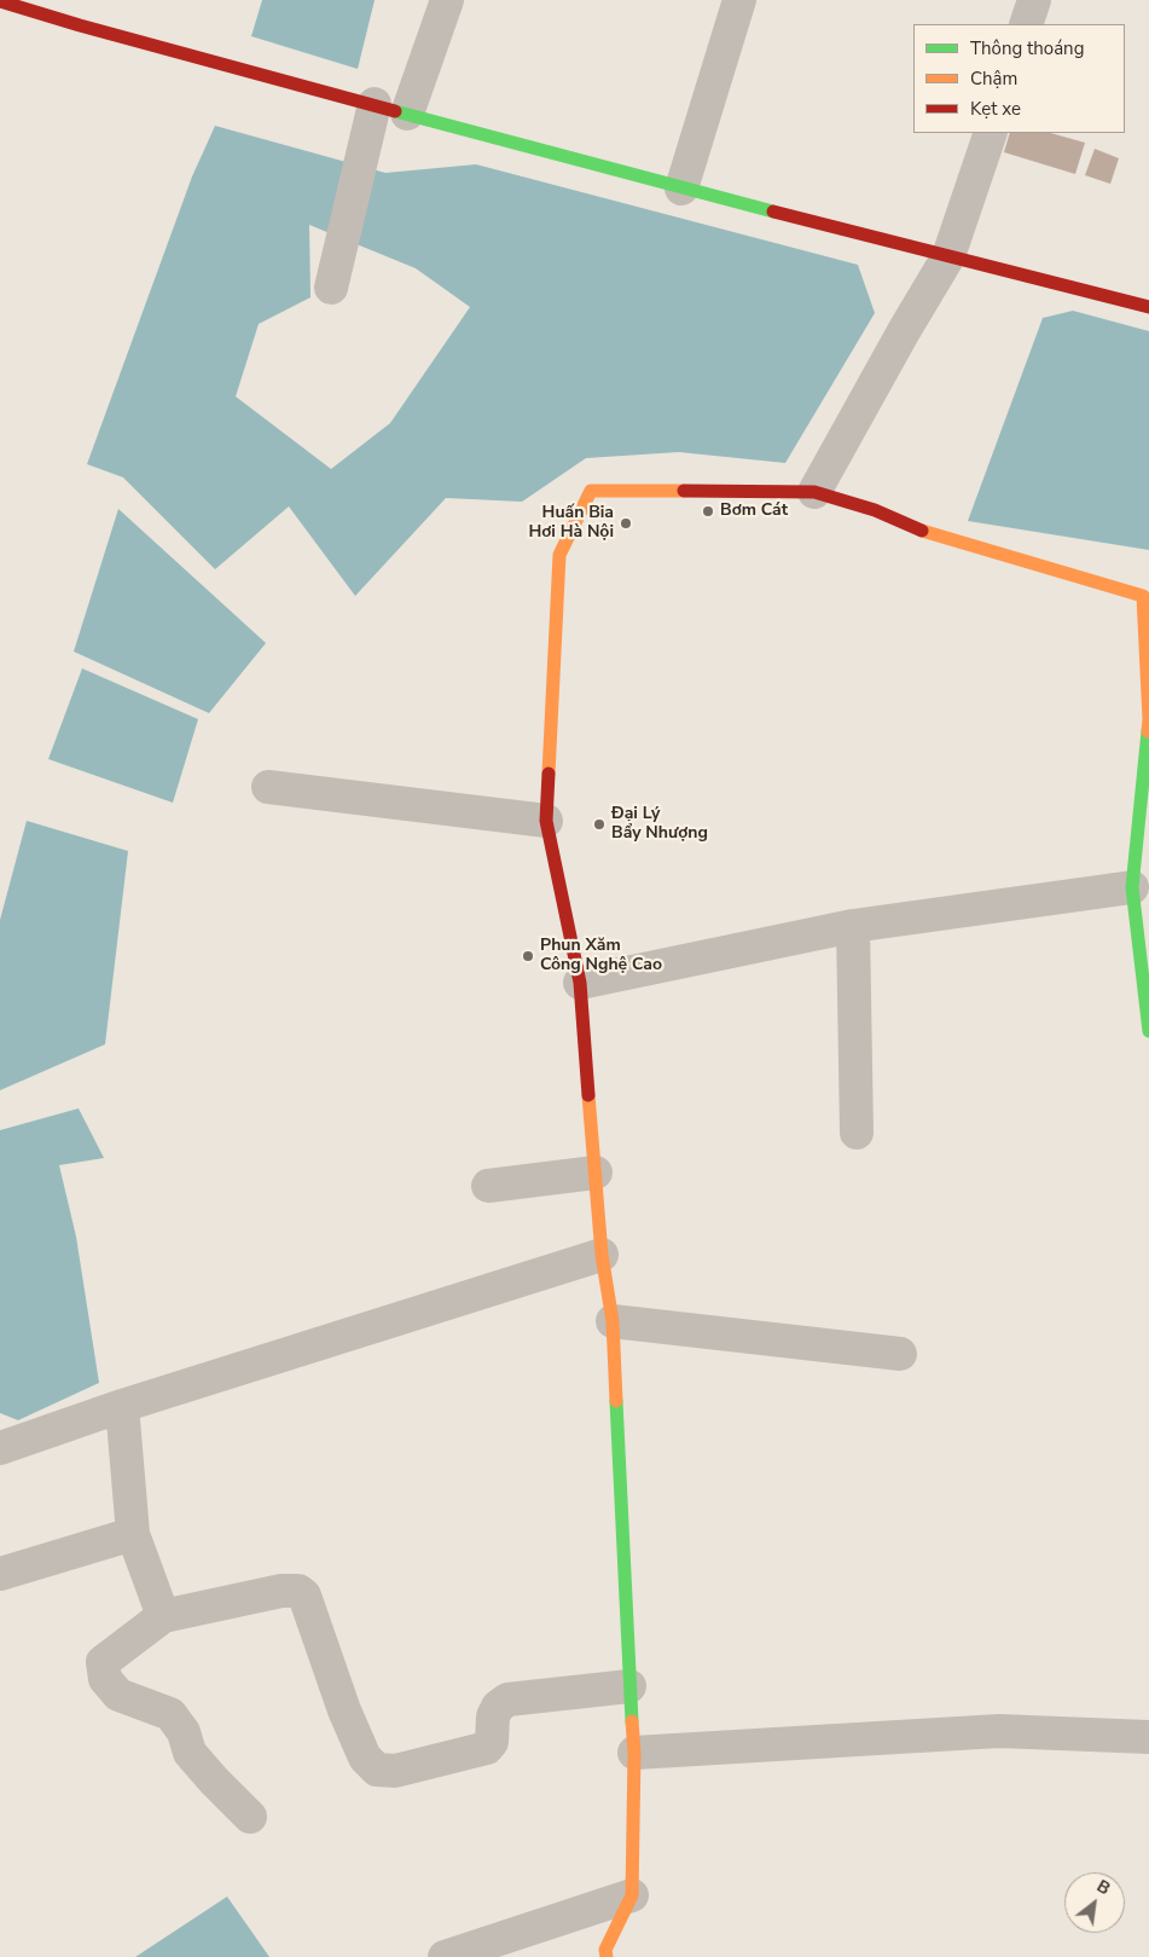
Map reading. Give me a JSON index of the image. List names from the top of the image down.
{
  "places": [
    "Bơm Cát",
    "Huấn Bia Hơi Hà Nội",
    "Đại Lý Bẩy Nhượng",
    "Phun Xăm Công Nghệ Cao"
  ],
  "legend": ["Thông thoáng", "Chậm", "Kẹt xe"],
  "north": "top right"
}
